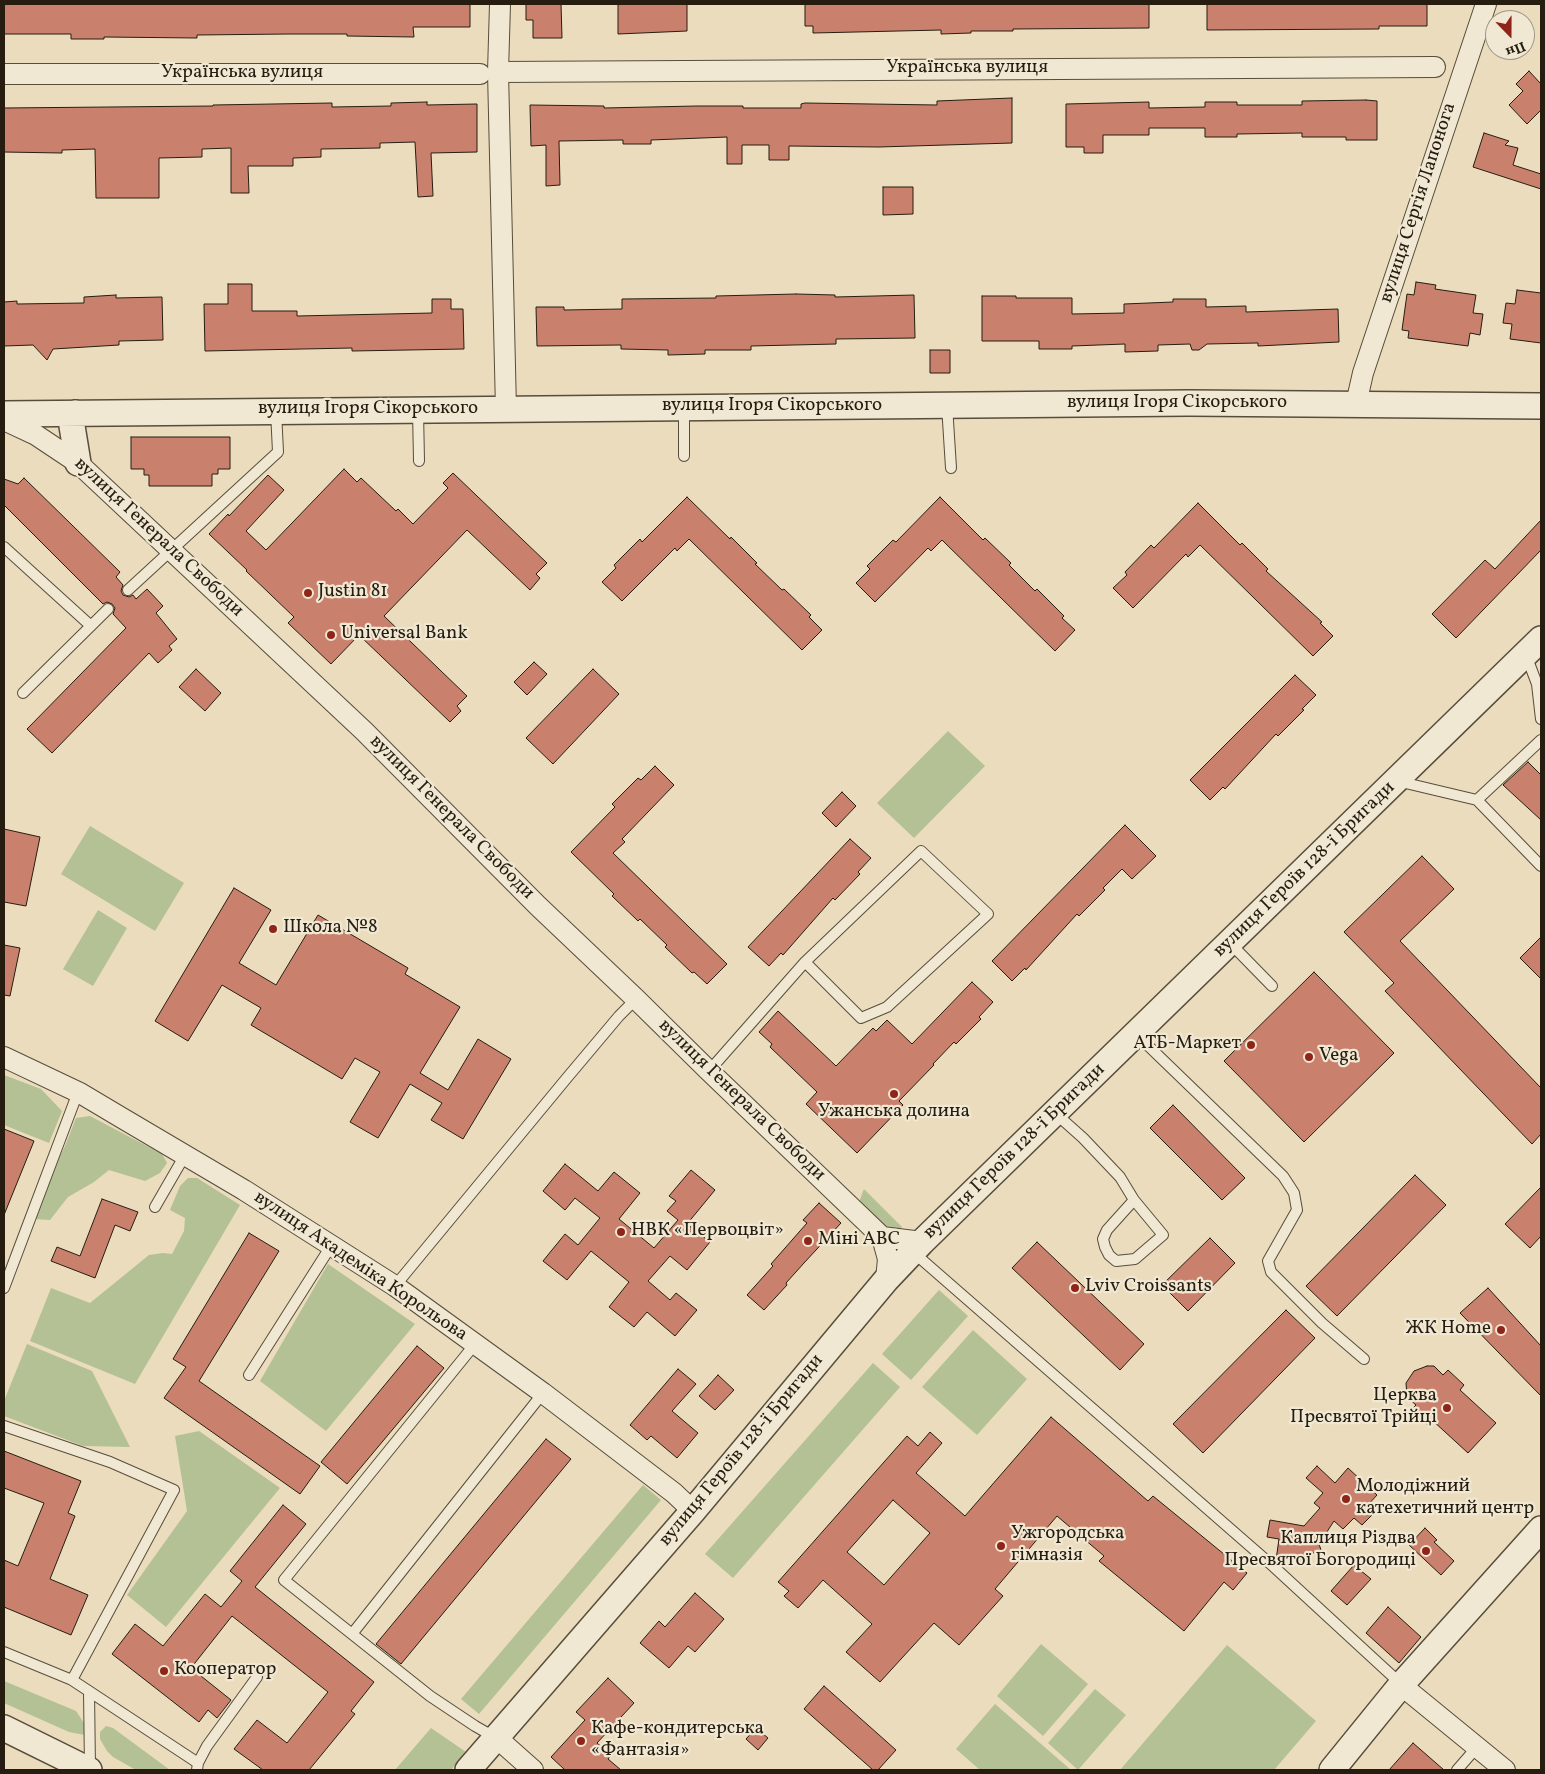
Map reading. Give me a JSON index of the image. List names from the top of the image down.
{
  "streets": {
    "street": [
      "Українська вулиця",
      "вулиця Сергія Лапонога",
      "вулиця Ігоря Сікорського",
      "вулиця Генерала Свободи",
      "вулиця Героїв 128-ї Бригади",
      "вулиця Академіка Корольова"
    ]
  },
  "crossings": [
    ["вулиця Сергія Лапонога", "вулиця Ігоря Сікорського"],
    ["вулиця Героїв 128-ї Бригади", "вулиця Академіка Корольова"]
  ],
  "places": [
    "Justin 81",
    "Universal Bank",
    "Школа №8",
    "АТБ-Маркет",
    "Vega",
    "Ужанська долина",
    "НВК «Первоцвіт»",
    "Міні ABC",
    "Lviv Croissants",
    "ЖК Home",
    "Церква Пресвятої Трійці",
    "Молодіжний катехетичний центр",
    "Ужгородська гімназія",
    "Каплиця Різдва Пресвятої Богородиці",
    "Кооператор",
    "Кафе-кондитерська «Фантазія»"
  ],
  "north": "bottom"
}
